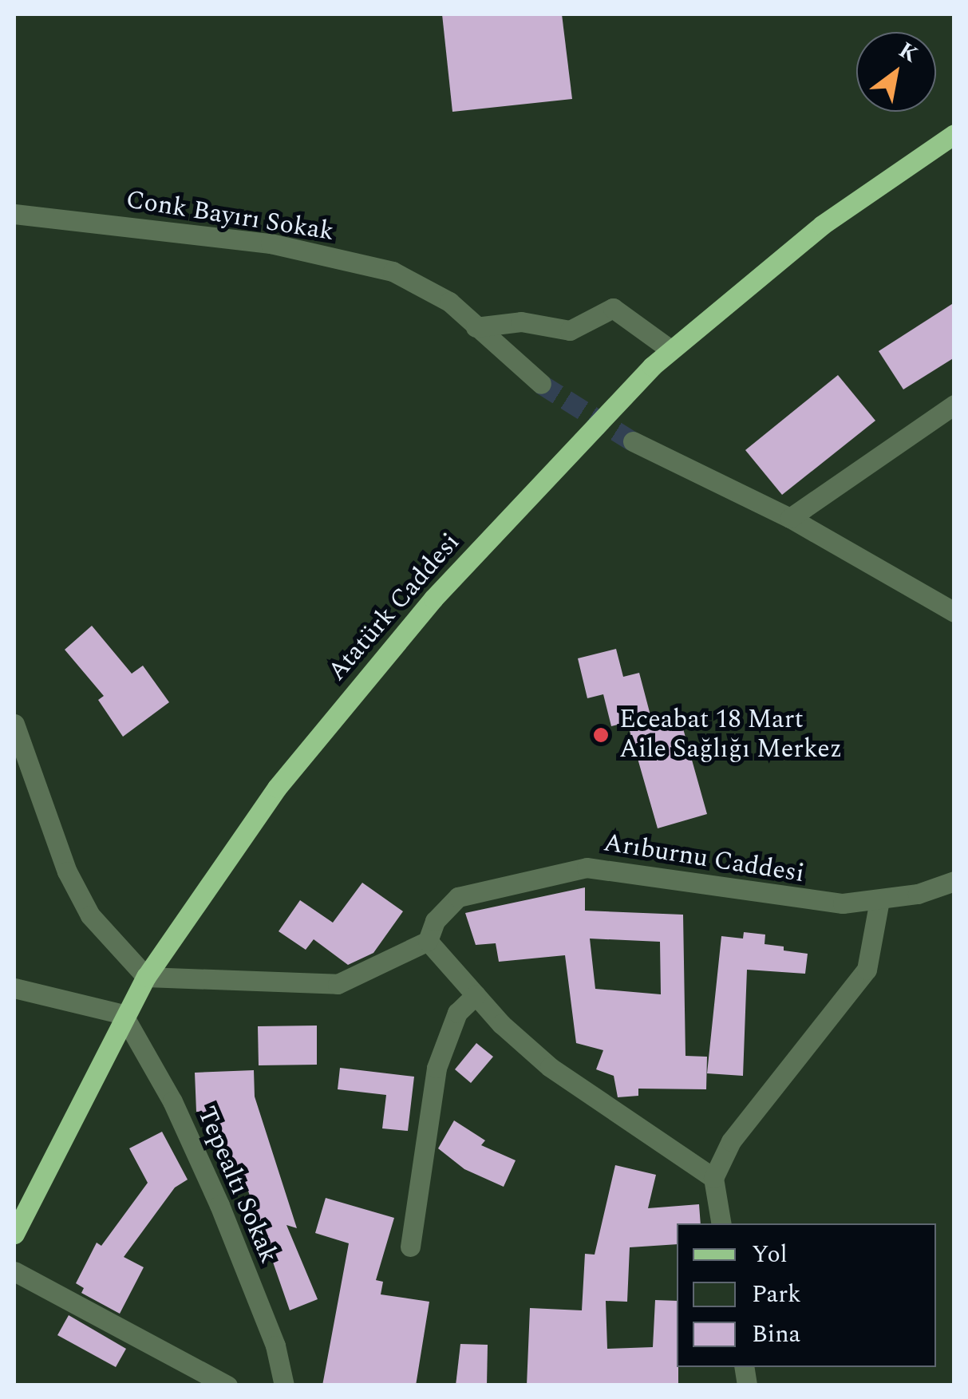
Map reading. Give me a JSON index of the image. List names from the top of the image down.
{
  "streets": {
    "main road": ["Atatürk Caddesi"],
    "street": ["Conk Bayırı Sokak", "Arıburnu Caddesi", "Tepealtı Sokak"]
  },
  "crossings": [
    ["Atatürk Caddesi", "Tepealtı Sokak"]
  ],
  "places": ["Eceabat 18 Mart Aile Sağlığı Merkez"],
  "legend": ["Yol", "Park", "Bina"],
  "north": "top right"
}
